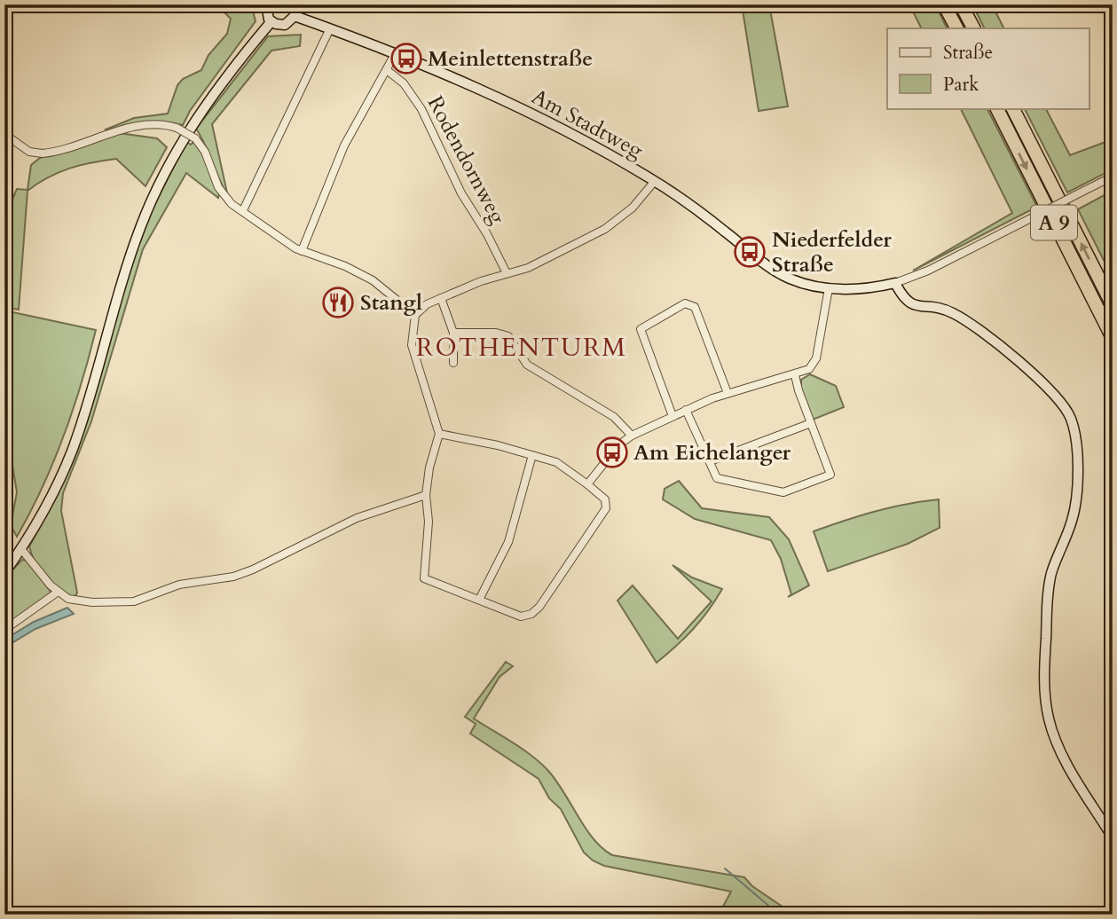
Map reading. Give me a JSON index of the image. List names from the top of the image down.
{
  "streets": {
    "highway": ["A 9"],
    "street": ["Am Stadtweg", "Rodendornweg"]
  },
  "districts": ["ROTHENTURM"],
  "places": {
    "bus stop": ["Meinlettenstraße", "Niederfelder Straße", "Am Eichelanger"],
    "restaurant": ["Stangl"]
  },
  "legend": ["Straße", "Park"]
}
